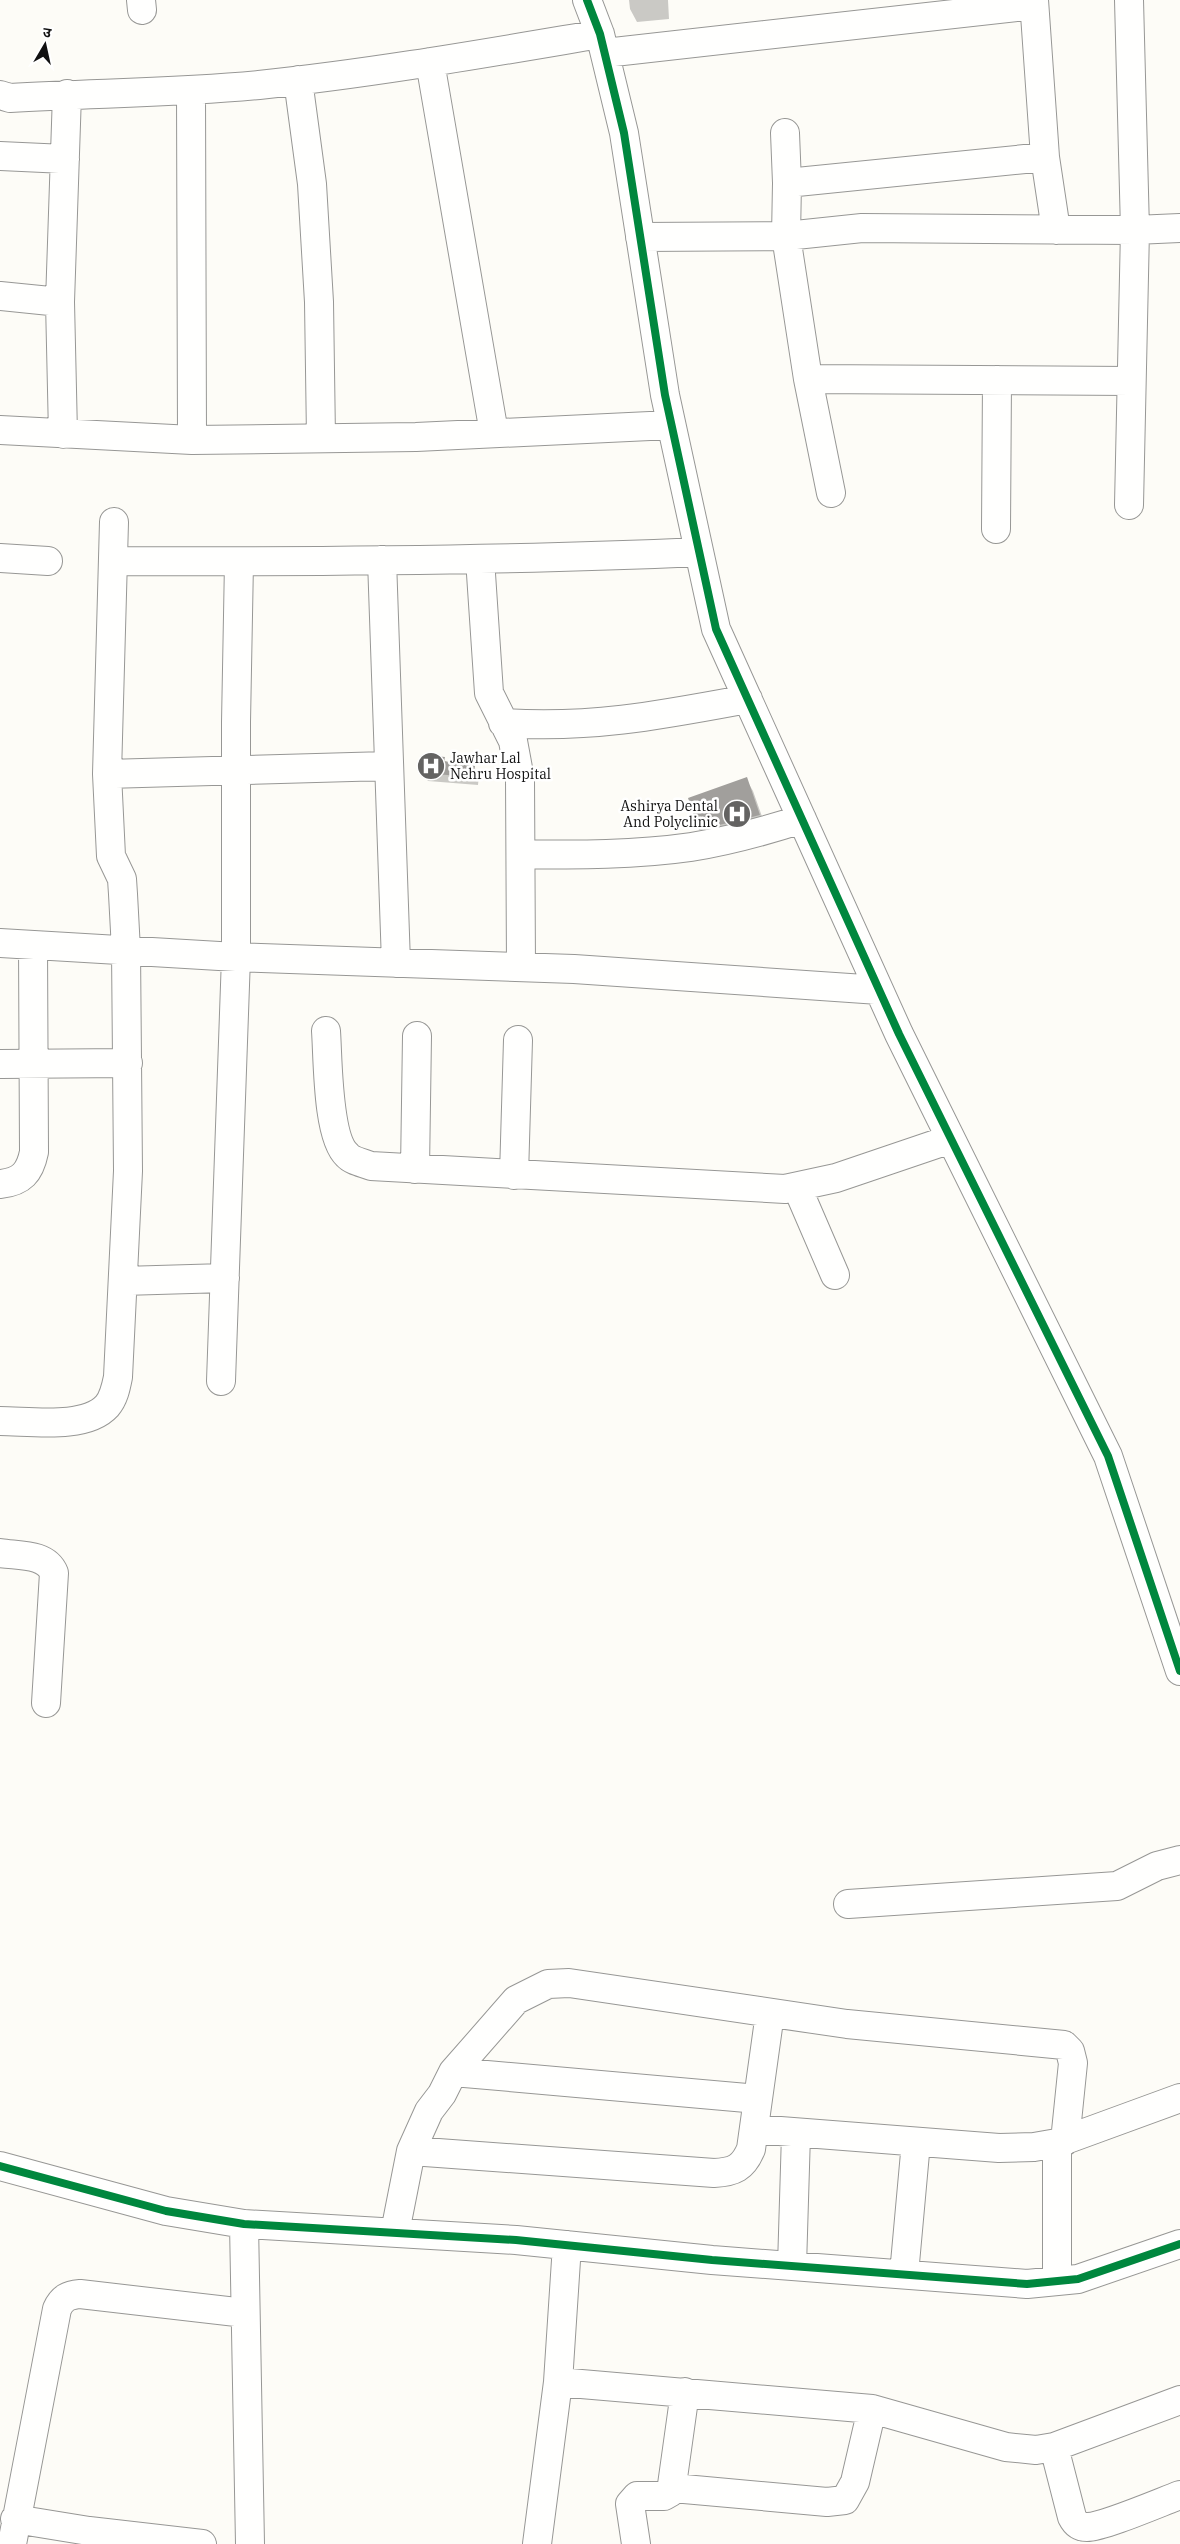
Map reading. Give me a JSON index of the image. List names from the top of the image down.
{
  "places": {
    "hospital": ["Jawhar Lal Nehru Hospital", "Ashirya Dental And Polyclinic"]
  },
  "north": "top"
}
